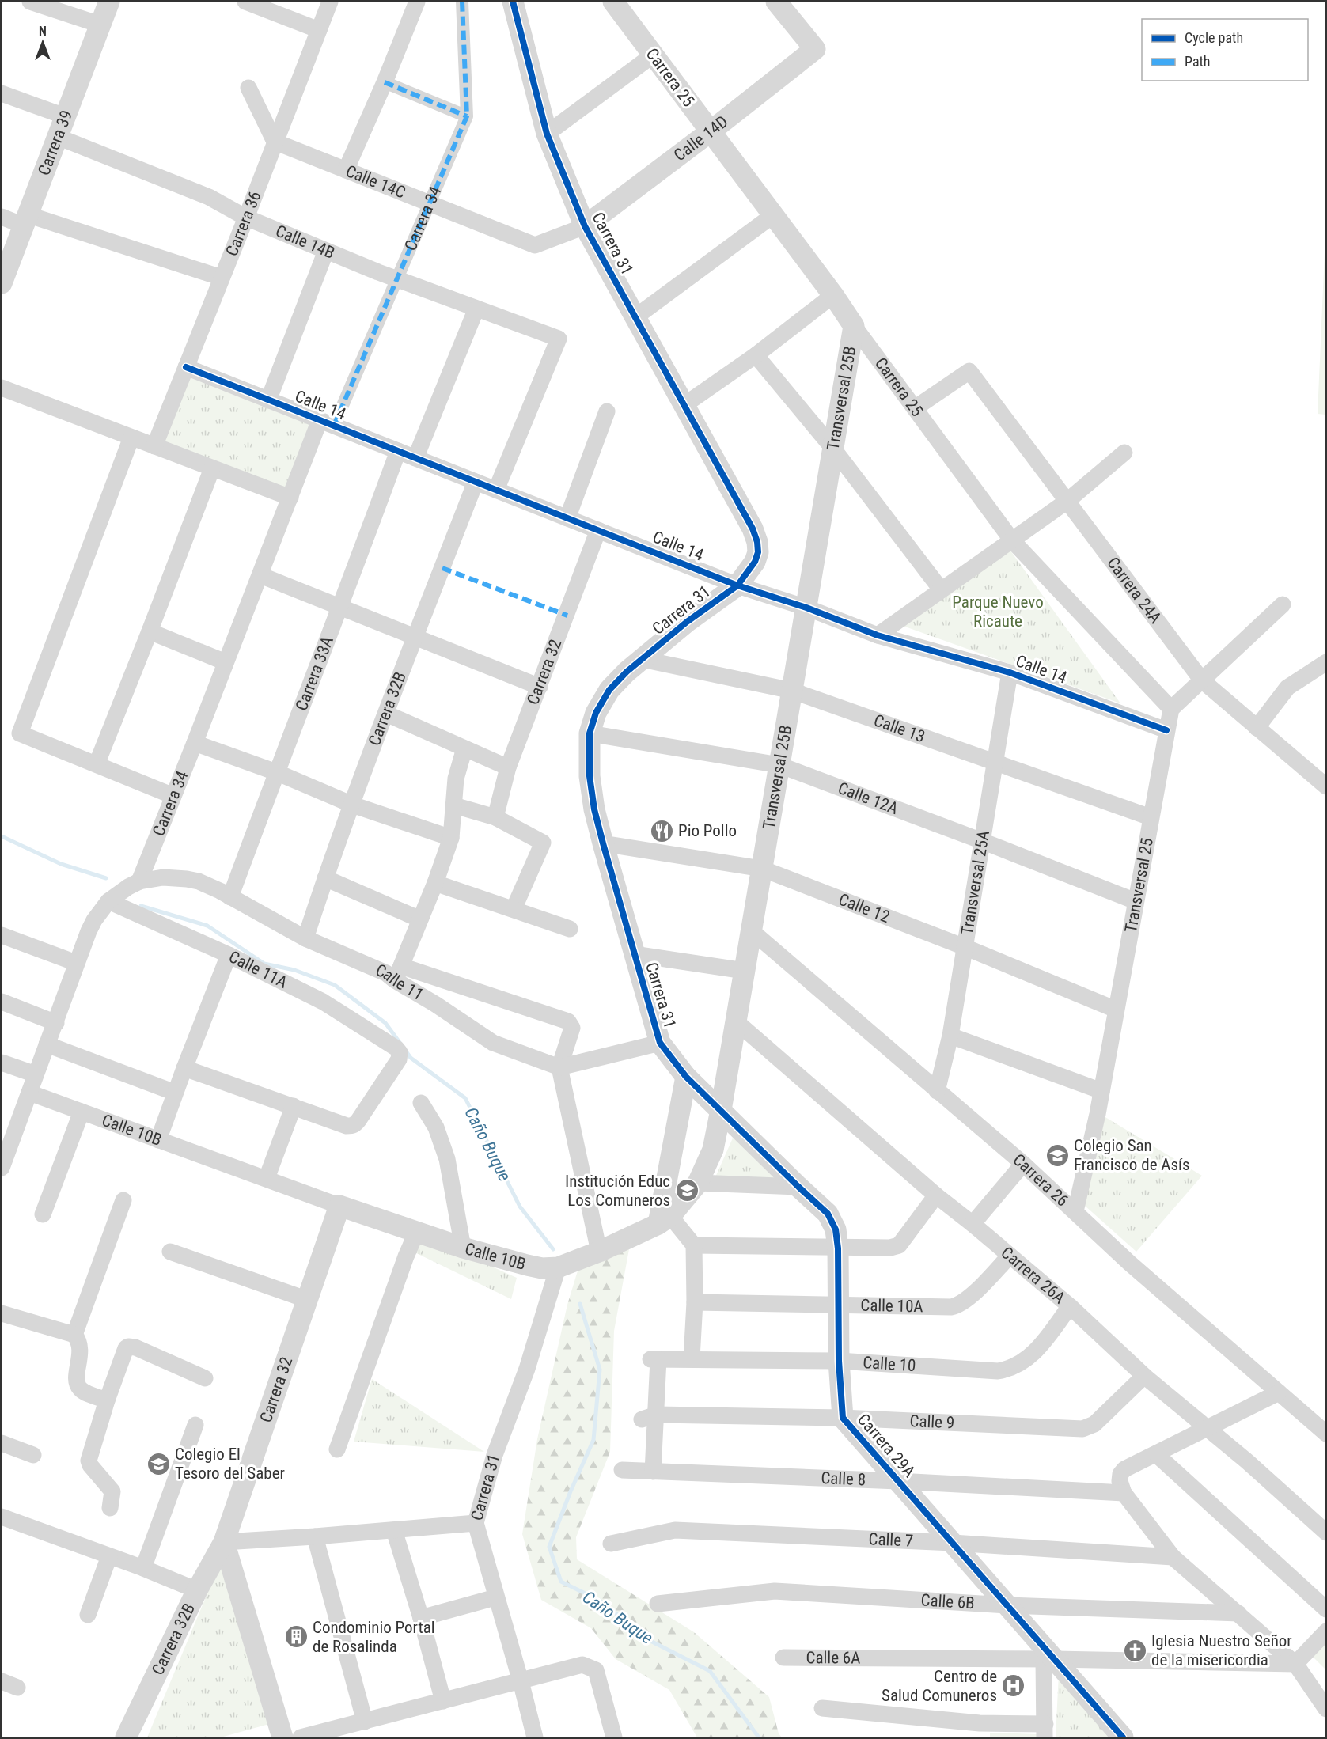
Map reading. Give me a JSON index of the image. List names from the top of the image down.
{
  "streets": {
    "street": [
      "Carrera 25",
      "Calle 14D",
      "Carrera 39",
      "Calle 14C",
      "Carrera 34",
      "Carrera 36",
      "Calle 14B",
      "Carrera 31",
      "Transversal 25B",
      "Calle 14",
      "Carrera 24A",
      "Carrera 32",
      "Carrera 33A",
      "Carrera 32B",
      "Calle 13",
      "Calle 12A",
      "Transversal 25A",
      "Transversal 25",
      "Calle 12",
      "Calle 11A",
      "Calle 11",
      "Calle 10B",
      "Carrera 26",
      "Carrera 26A",
      "Calle 10A",
      "Calle 10",
      "Calle 9",
      "Carrera 29A",
      "Calle 8",
      "Calle 7",
      "Calle 6B",
      "Calle 6A"
    ]
  },
  "crossings": [
    ["Carrera 25", "Calle 14D"],
    ["Carrera 25", "Transversal 25B"],
    ["Carrera 25", "Carrera 24A"],
    ["Carrera 25", "Transversal 25"],
    ["Calle 14D", "Calle 14C"],
    ["Calle 14D", "Carrera 31"],
    ["Carrera 39", "Calle 14B"],
    ["Calle 14C", "Carrera 34"],
    ["Calle 14C", "Carrera 36"],
    ["Calle 14C", "Carrera 31"],
    ["Carrera 34", "Calle 14B"],
    ["Carrera 34", "Calle 14"],
    ["Carrera 34", "Calle 11"],
    ["Carrera 36", "Calle 14B"],
    ["Carrera 36", "Calle 14"],
    ["Calle 14B", "Calle 14"],
    ["Carrera 31", "Transversal 25B"],
    ["Carrera 31", "Calle 14"],
    ["Carrera 31", "Calle 13"],
    ["Carrera 31", "Calle 12A"],
    ["Carrera 31", "Calle 12"],
    ["Carrera 31", "Calle 10B"],
    ["Carrera 31", "Carrera 29A"],
    ["Transversal 25B", "Calle 14"],
    ["Transversal 25B", "Calle 13"],
    ["Transversal 25B", "Calle 12A"],
    ["Transversal 25B", "Calle 12"],
    ["Transversal 25B", "Calle 10B"],
    ["Transversal 25B", "Carrera 26"],
    ["Transversal 25B", "Carrera 26A"],
    ["Transversal 25B", "Carrera 29A"],
    ["Calle 14", "Carrera 32"],
    ["Calle 14", "Carrera 33A"],
    ["Calle 14", "Carrera 32B"],
    ["Calle 14", "Transversal 25A"],
    ["Calle 14", "Transversal 25"],
    ["Carrera 32", "Carrera 32B"],
    ["Carrera 32", "Calle 10B"],
    ["Carrera 33A", "Calle 11"],
    ["Carrera 32B", "Calle 11"],
    ["Calle 13", "Transversal 25A"],
    ["Calle 13", "Transversal 25"],
    ["Calle 12A", "Transversal 25A"],
    ["Calle 12A", "Transversal 25"],
    ["Transversal 25A", "Calle 12"],
    ["Transversal 25A", "Carrera 26"],
    ["Transversal 25", "Calle 12"],
    ["Transversal 25", "Carrera 26"],
    ["Carrera 26A", "Calle 10A"],
    ["Carrera 26A", "Calle 10"],
    ["Carrera 26A", "Calle 9"],
    ["Calle 10A", "Carrera 29A"],
    ["Calle 10", "Calle 9"],
    ["Calle 10", "Carrera 29A"],
    ["Calle 9", "Carrera 29A"],
    ["Carrera 29A", "Calle 8"],
    ["Carrera 29A", "Calle 7"],
    ["Carrera 29A", "Calle 6B"],
    ["Carrera 29A", "Calle 6A"]
  ],
  "water": ["Caño Buque"],
  "parks": ["Parque Nuevo Ricaute"],
  "places": {
    "restaurant": ["Pio Pollo"],
    "school or university": ["Colegio San Francisco de Asís", "Institución Educ Los Comuneros", "Colegio El Tesoro del Saber"],
    "building": ["Condominio Portal de Rosalinda"],
    "church": ["Iglesia Nuestro Señor de la misericordia"],
    "hospital": ["Centro de Salud Comuneros"]
  },
  "legend": ["Cycle path", "Path"],
  "north": "top"
}
